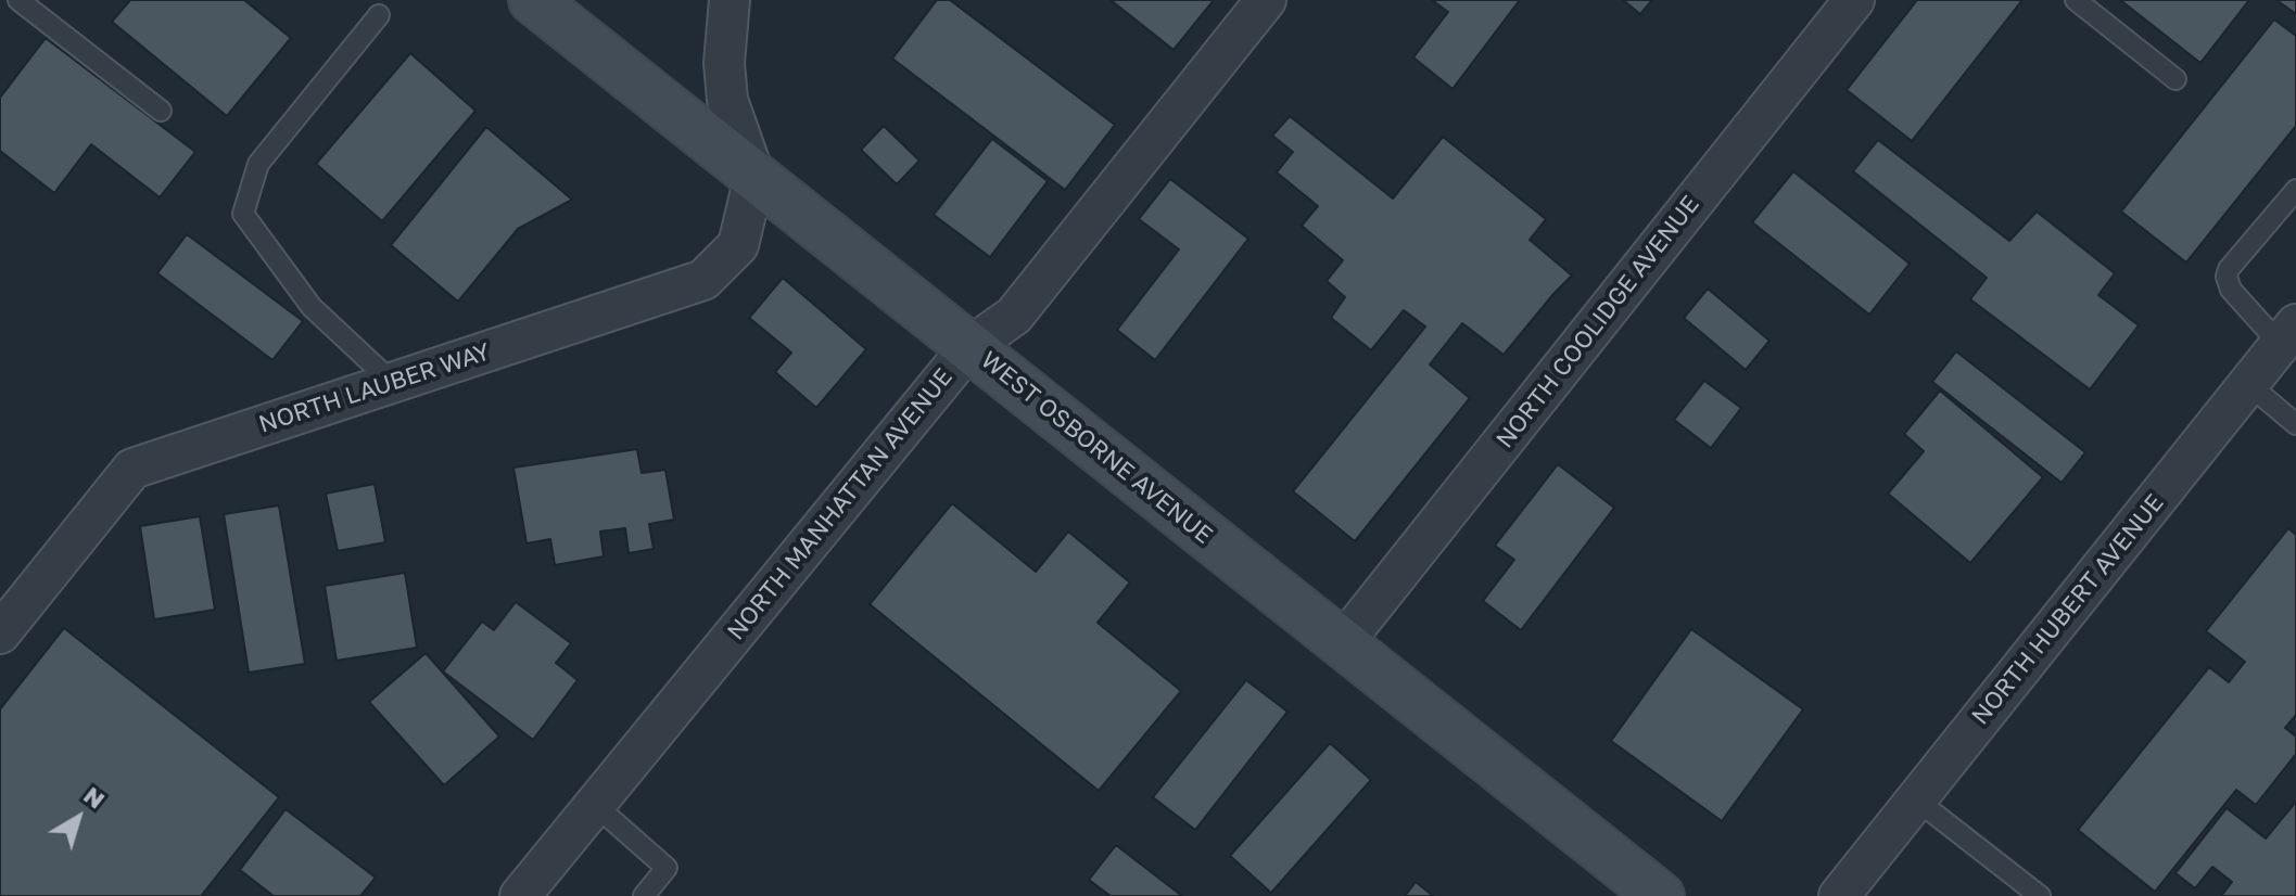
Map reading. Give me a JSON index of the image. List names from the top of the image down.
{
  "streets": {
    "street": [
      "NORTH COOLIDGE AVENUE",
      "NORTH LAUBER WAY",
      "WEST OSBORNE AVENUE",
      "NORTH MANHATTAN AVENUE",
      "NORTH HUBERT AVENUE"
    ]
  },
  "crossings": [
    ["NORTH COOLIDGE AVENUE", "WEST OSBORNE AVENUE"],
    ["NORTH LAUBER WAY", "WEST OSBORNE AVENUE"],
    ["WEST OSBORNE AVENUE", "NORTH MANHATTAN AVENUE"]
  ],
  "north": "top right"
}
